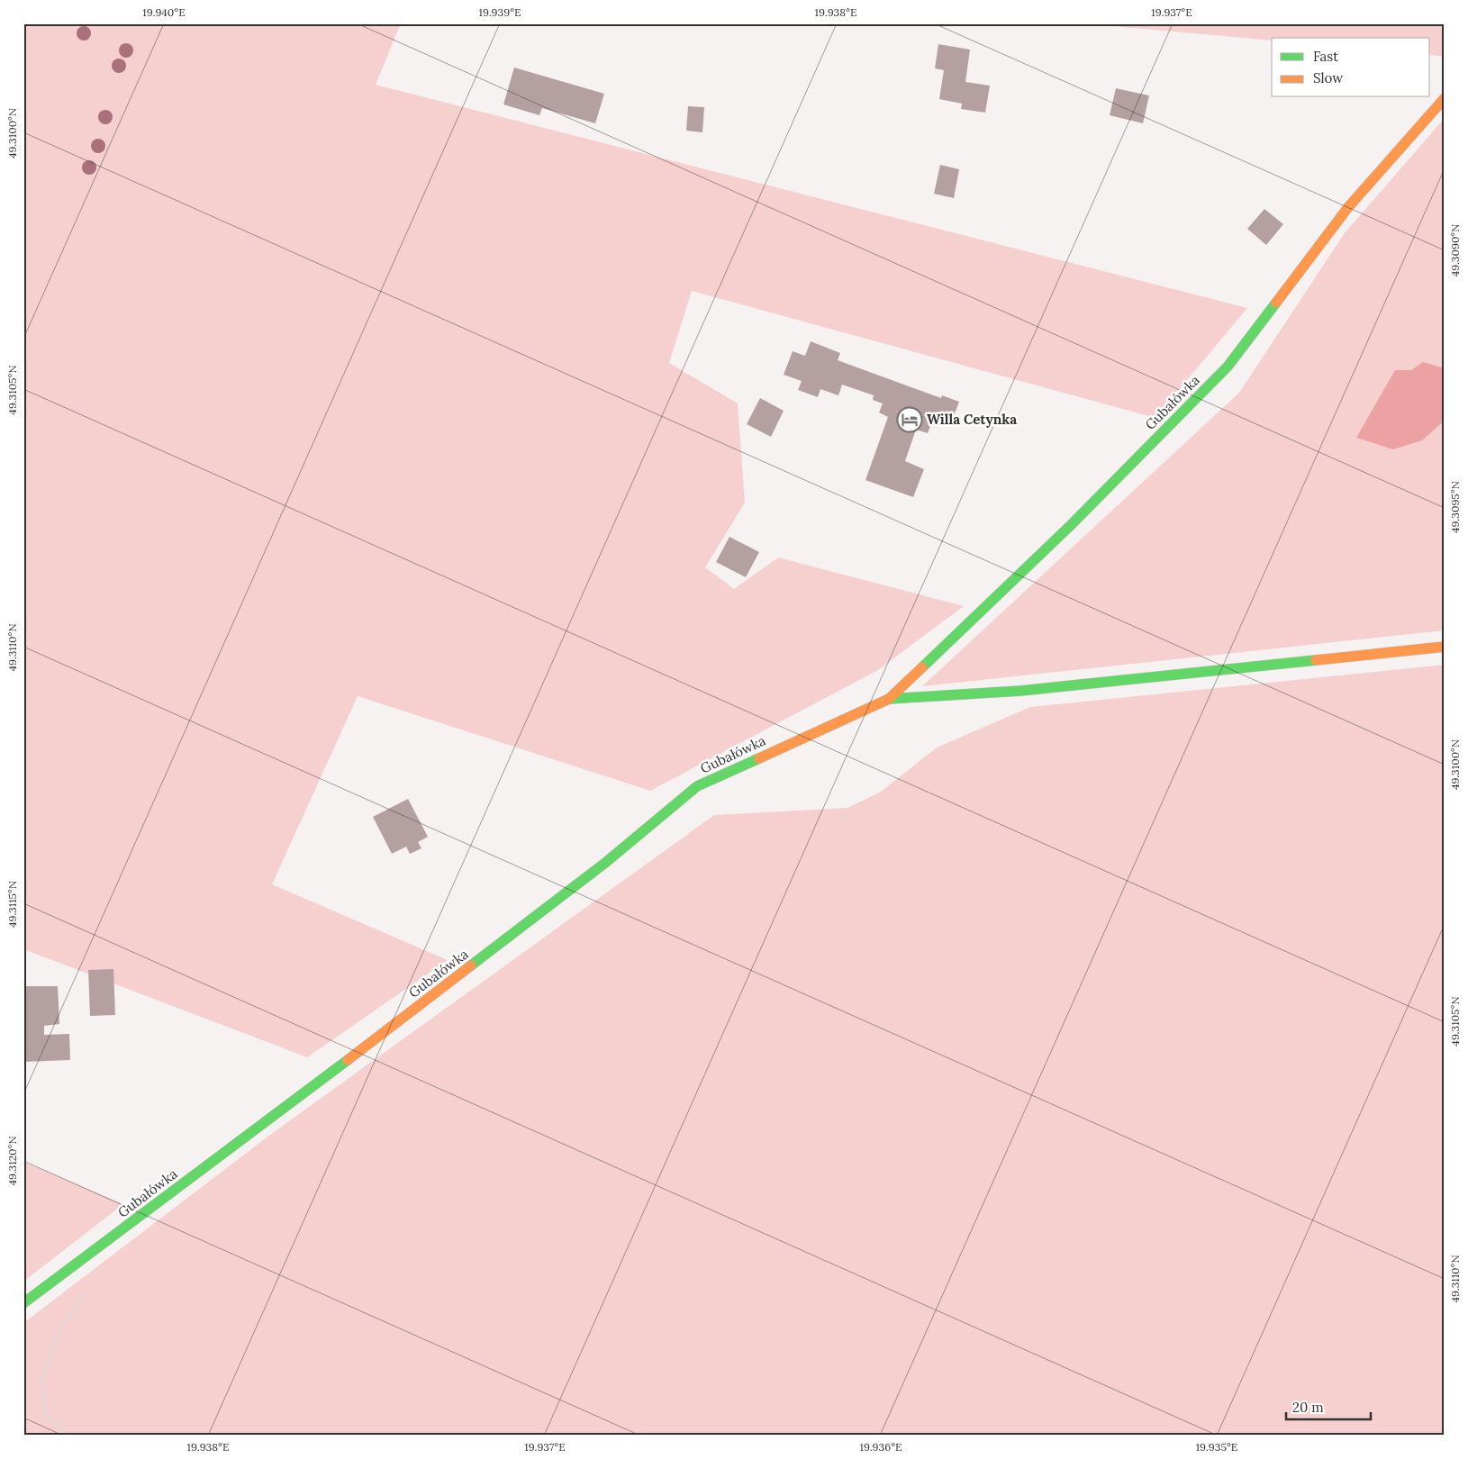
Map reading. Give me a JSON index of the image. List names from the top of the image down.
{
  "streets": {
    "street": ["Gubałówka"]
  },
  "places": {
    "hotel": ["Willa Cetynka"]
  },
  "legend": ["Fast", "Slow"],
  "scale_bar": "20 m",
  "coordinates": [
    "19.940°E",
    "19.939°E",
    "19.938°E",
    "19.937°E",
    "49.3100°N",
    "49.3090°N",
    "49.3105°N",
    "49.3095°N",
    "49.3110°N",
    "49.3115°N",
    "49.3120°N",
    "19.936°E",
    "19.935°E"
  ]
}
